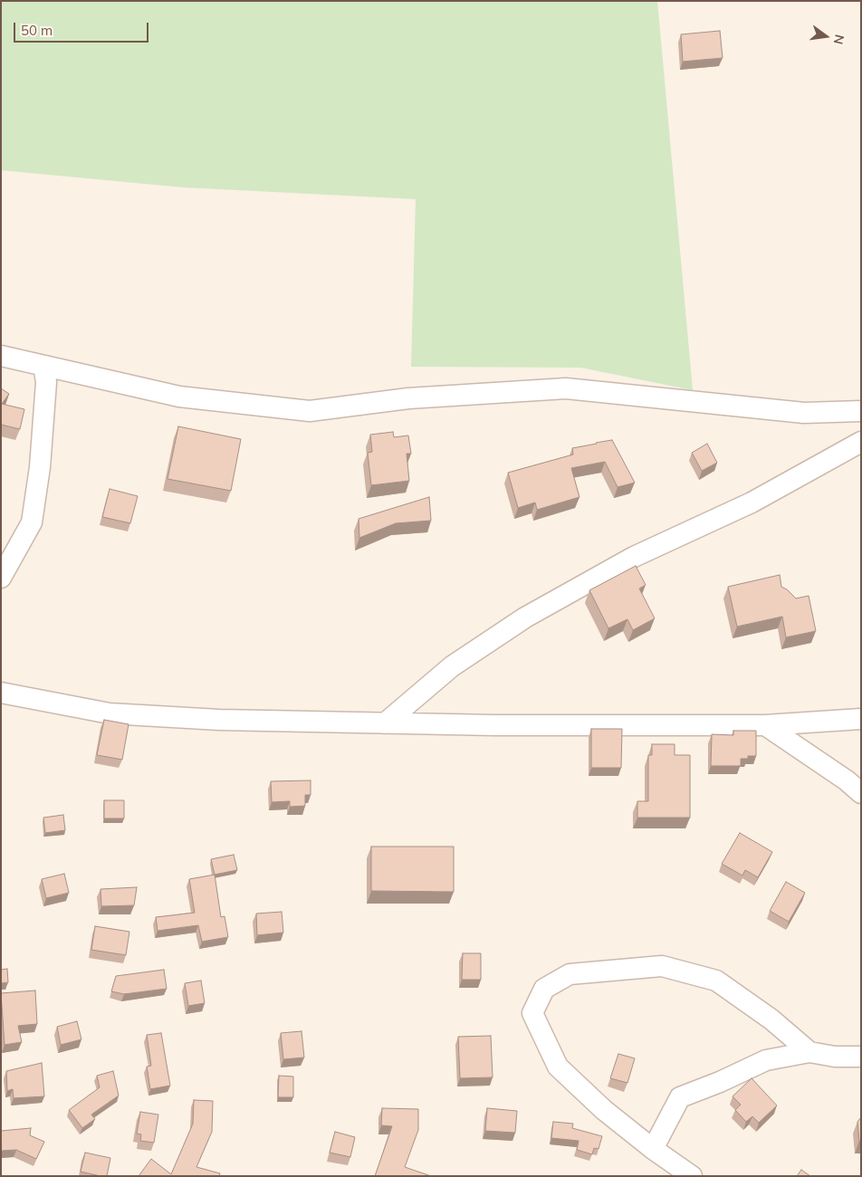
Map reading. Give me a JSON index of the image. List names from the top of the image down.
{
  "scale_bar": "50 m",
  "north": "right"
}
